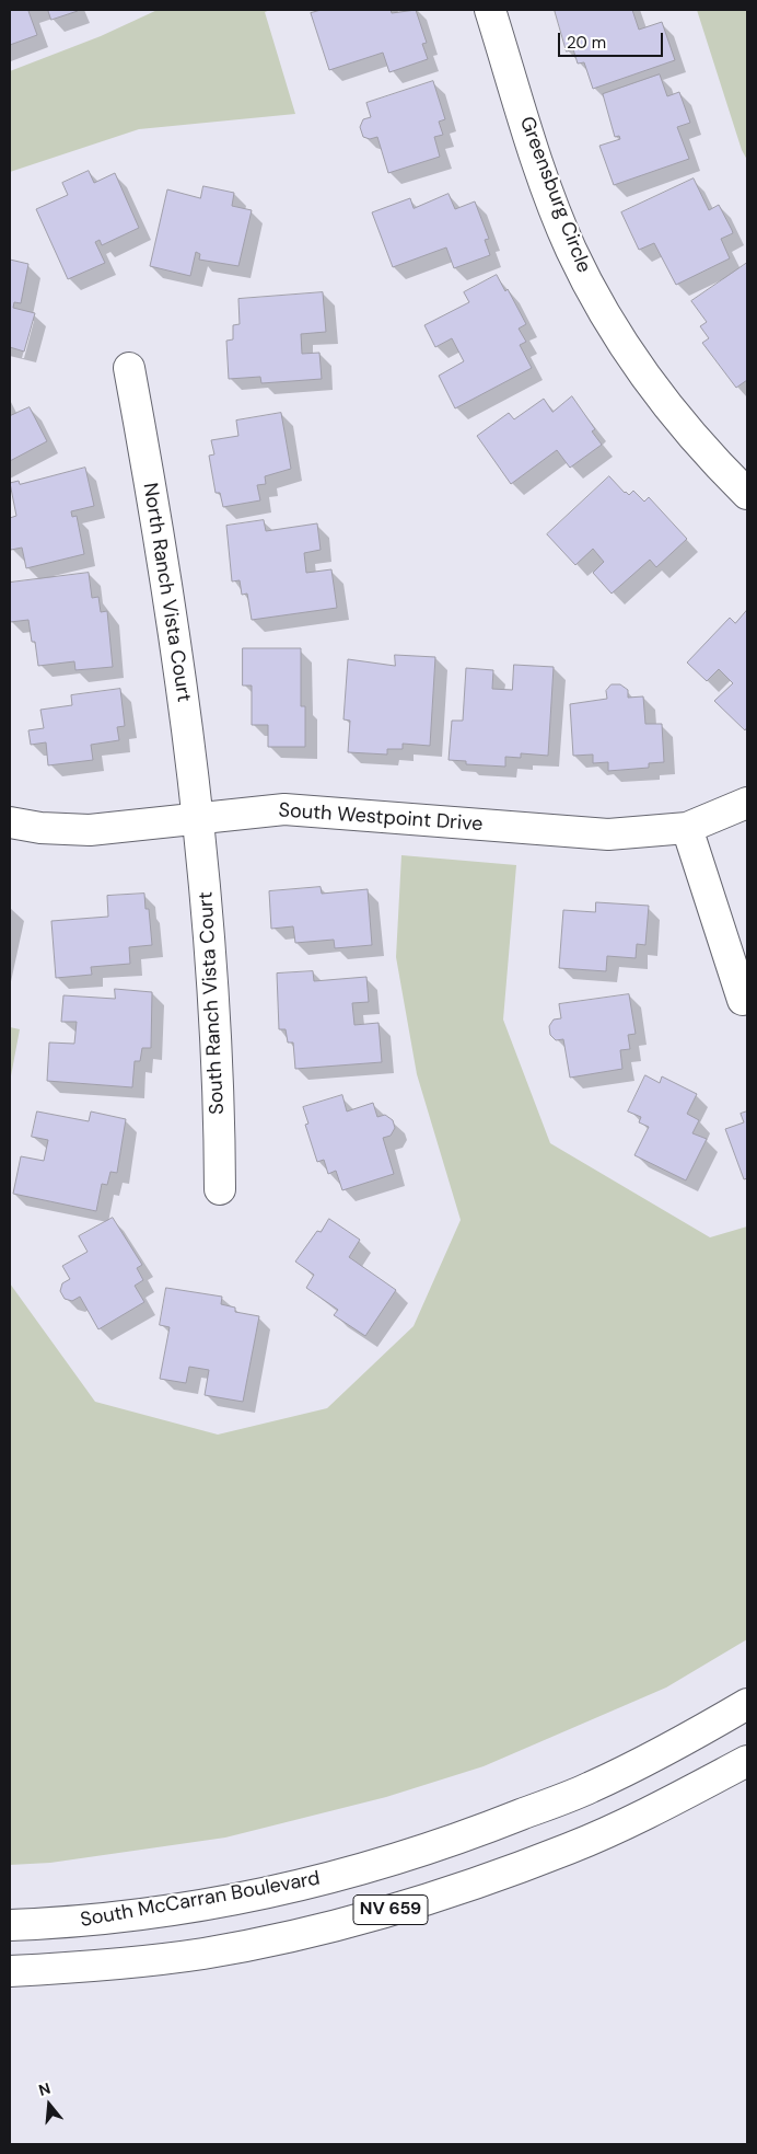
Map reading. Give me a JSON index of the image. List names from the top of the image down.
{
  "streets": {
    "street": [
      "Greensburg Circle",
      "North Ranch Vista Court",
      "South Westpoint Drive",
      "South Ranch Vista Court",
      "South McCarran Boulevard",
      "NV 659"
    ]
  },
  "crossings": [
    ["North Ranch Vista Court", "South Westpoint Drive"],
    ["North Ranch Vista Court", "South Ranch Vista Court"],
    ["South Westpoint Drive", "South Ranch Vista Court"]
  ],
  "scale_bar": "20 m",
  "north": "top"
}
